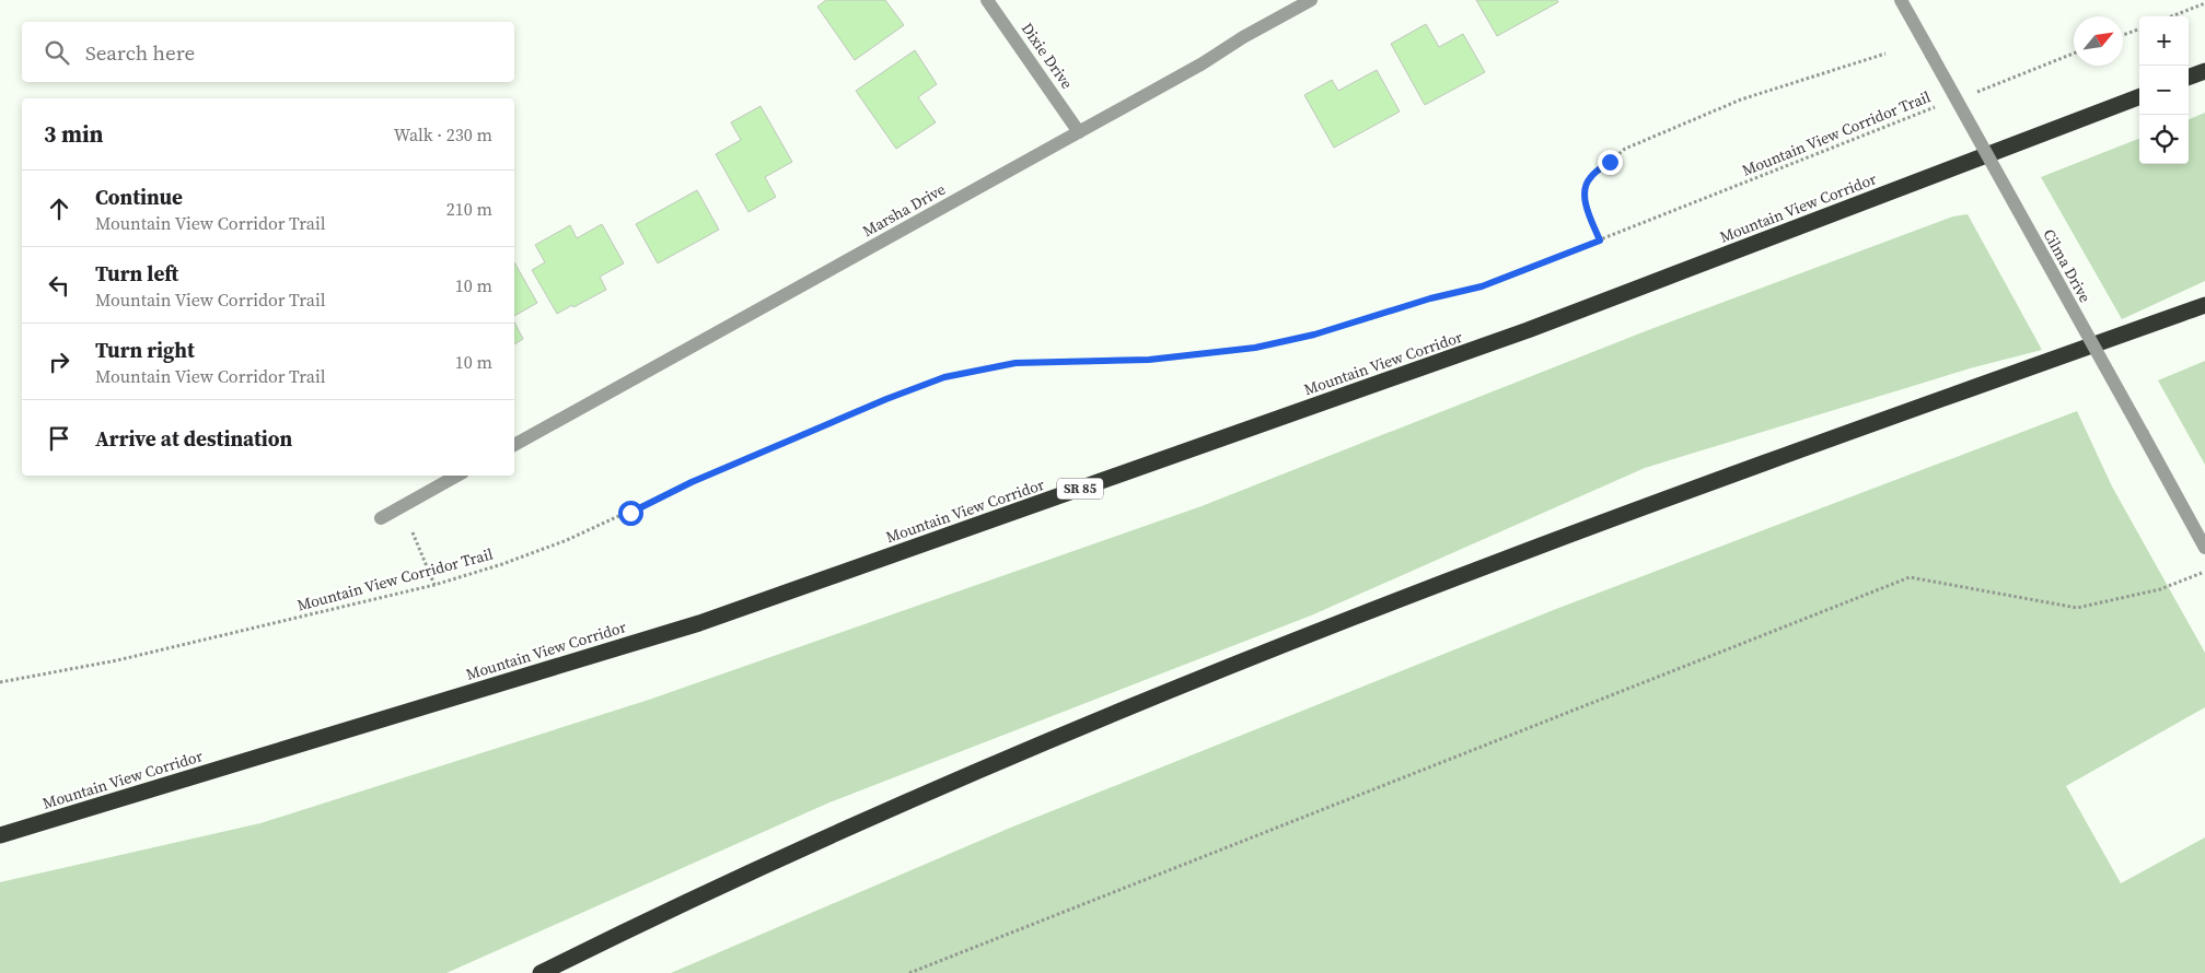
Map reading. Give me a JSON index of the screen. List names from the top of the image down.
{
  "streets": {
    "highway": ["Mountain View Corridor", "SR 85"],
    "street": ["Dixie Drive", "Marsha Drive", "Cilma Drive"],
    "path": ["Mountain View Corridor Trail"]
  },
  "crossings": [
    ["Dixie Drive", "Marsha Drive"]
  ],
  "north": "top right",
  "page": {
    "map_buttons": ["+", "−"],
    "search": "Search here",
    "heading": ["3 min", "Walk · 230 m"],
    "list": [
      ["Continue", "Mountain View Corridor Trail", "210 m"],
      ["Turn left", "Mountain View Corridor Trail", "10 m"],
      ["Turn right", "Mountain View Corridor Trail", "10 m"],
      "Arrive at destination"
    ]
  }
}
